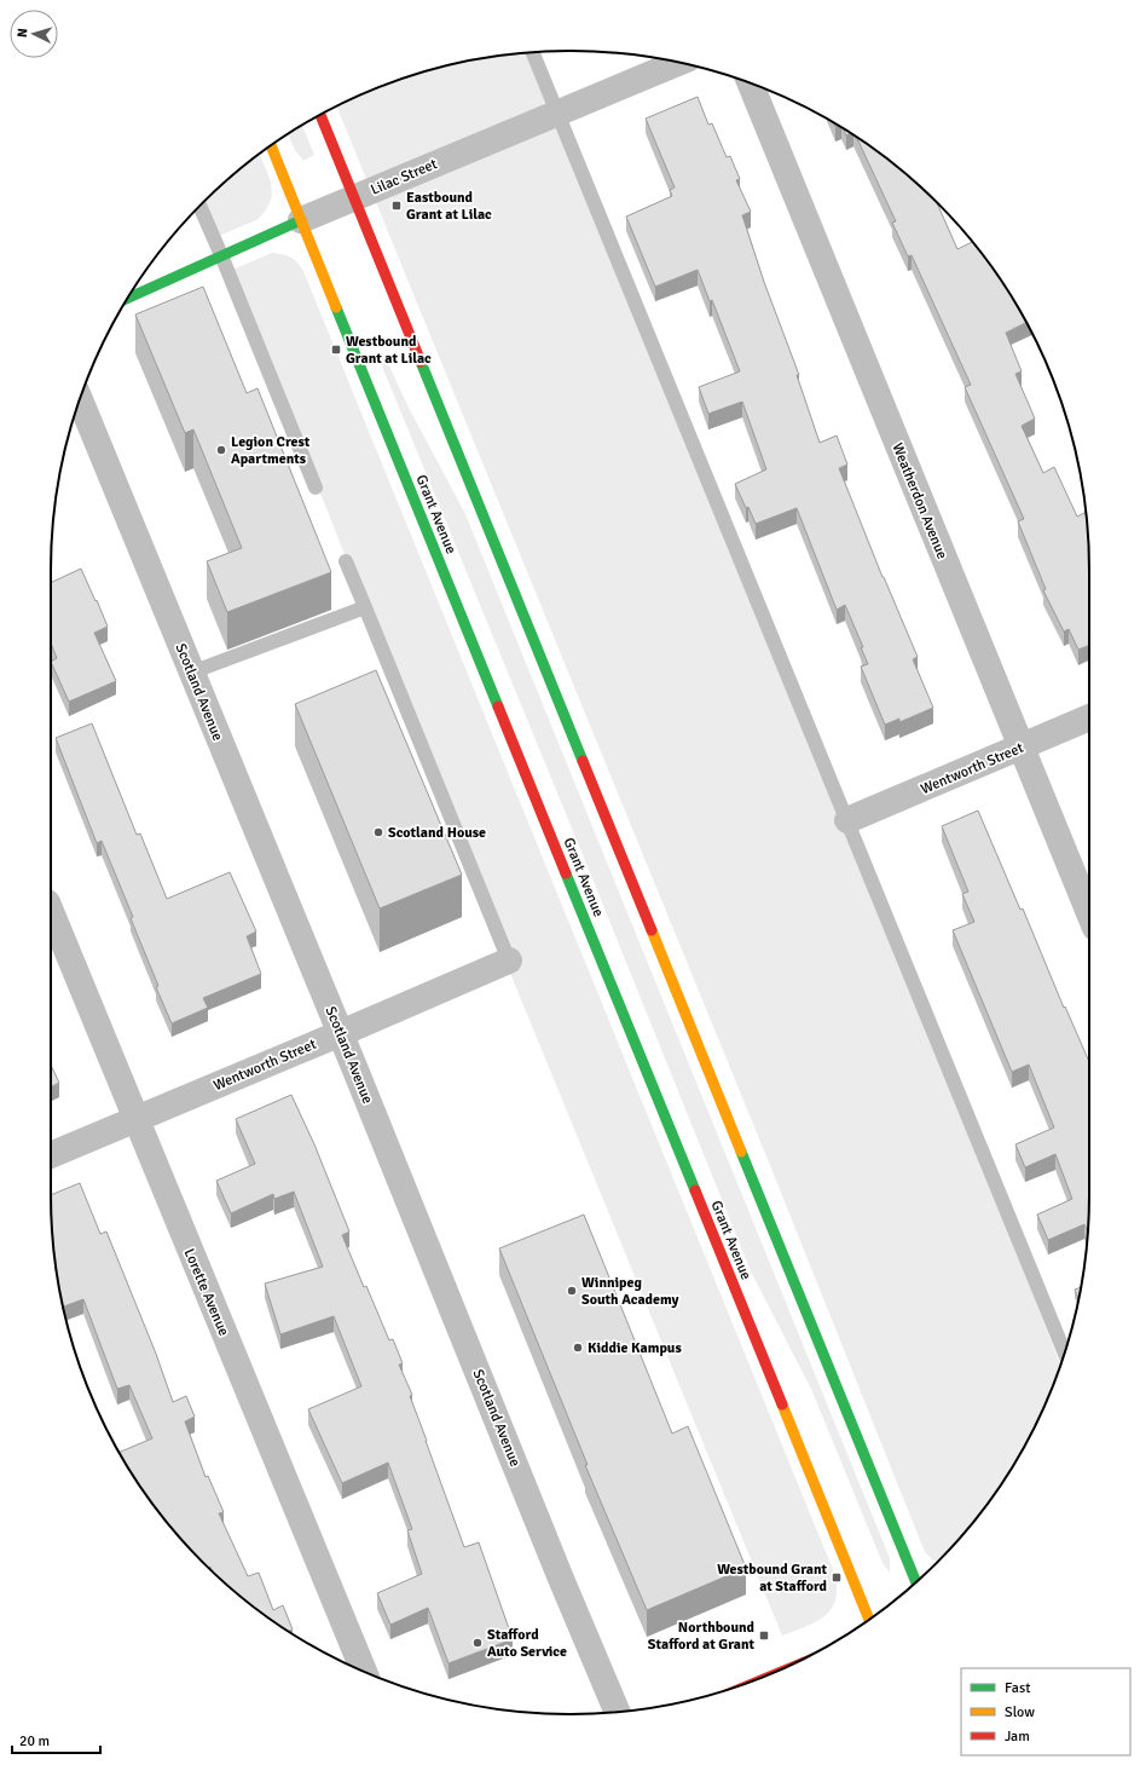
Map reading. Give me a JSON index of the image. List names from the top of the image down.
{
  "streets": {
    "main road": ["Lilac Street", "Grant Avenue"],
    "street": [
      "Weatherdon Avenue",
      "Scotland Avenue",
      "Wentworth Street",
      "Lorette Avenue"
    ]
  },
  "crossings": [
    ["Lilac Street", "Grant Avenue"],
    ["Weatherdon Avenue", "Wentworth Street"],
    ["Scotland Avenue", "Wentworth Street"],
    ["Wentworth Street", "Lorette Avenue"]
  ],
  "places": {
    "transit": [
      "Eastbound Grant at Lilac",
      "Westbound Grant at Lilac",
      "Westbound Grant at Stafford",
      "Northbound Stafford at Grant"
    ],
    "other": [
      "Legion Crest Apartments",
      "Scotland House",
      "Winnipeg South Academy",
      "Kiddie Kampus",
      "Stafford Auto Service"
    ]
  },
  "legend": ["Fast", "Slow", "Jam"],
  "scale_bar": "20 m",
  "north": "left"
}
